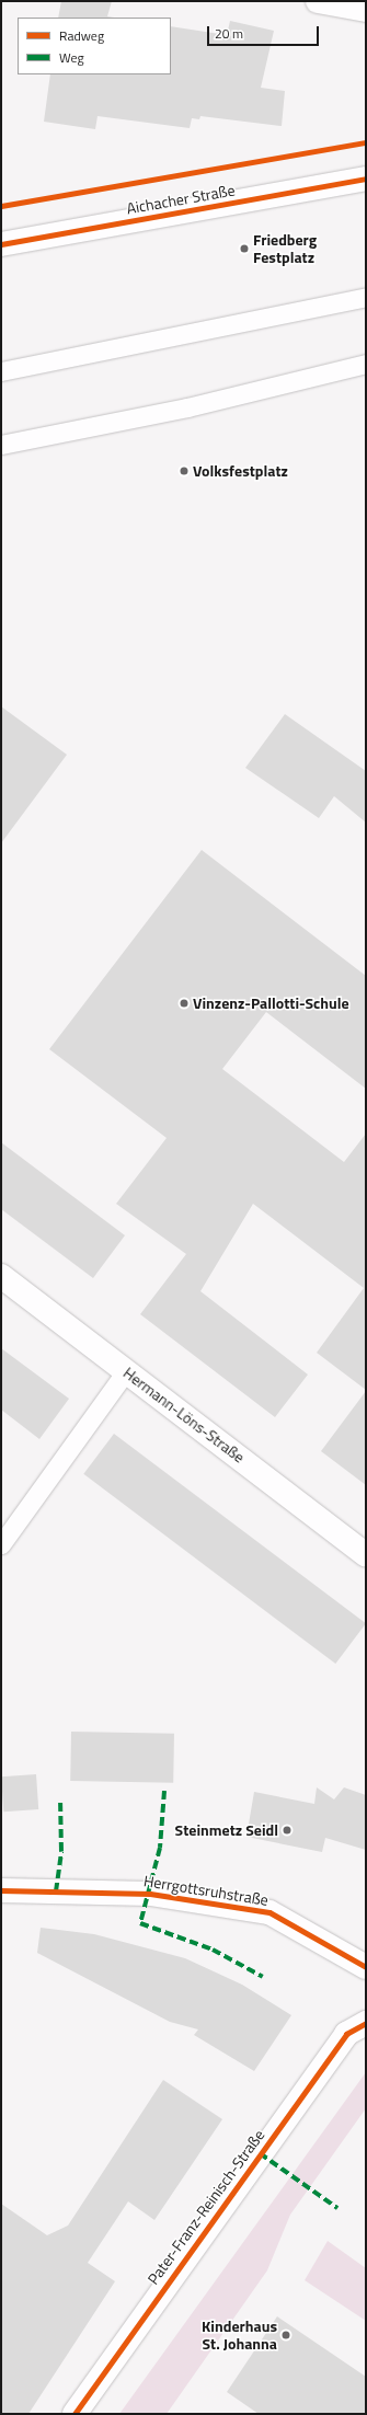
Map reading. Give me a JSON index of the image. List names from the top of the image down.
{
  "streets": {
    "street": [
      "Aichacher Straße",
      "Hermann-Löns-Straße",
      "Herrgottsruhstraße",
      "Pater-Franz-Reinisch-Straße"
    ]
  },
  "places": [
    "Friedberg Festplatz",
    "Volksfestplatz",
    "Vinzenz-Pallotti-Schule",
    "Steinmetz Seidl",
    "Kinderhaus St. Johanna"
  ],
  "legend": ["Radweg", "Weg"],
  "scale_bar": "20 m"
}
